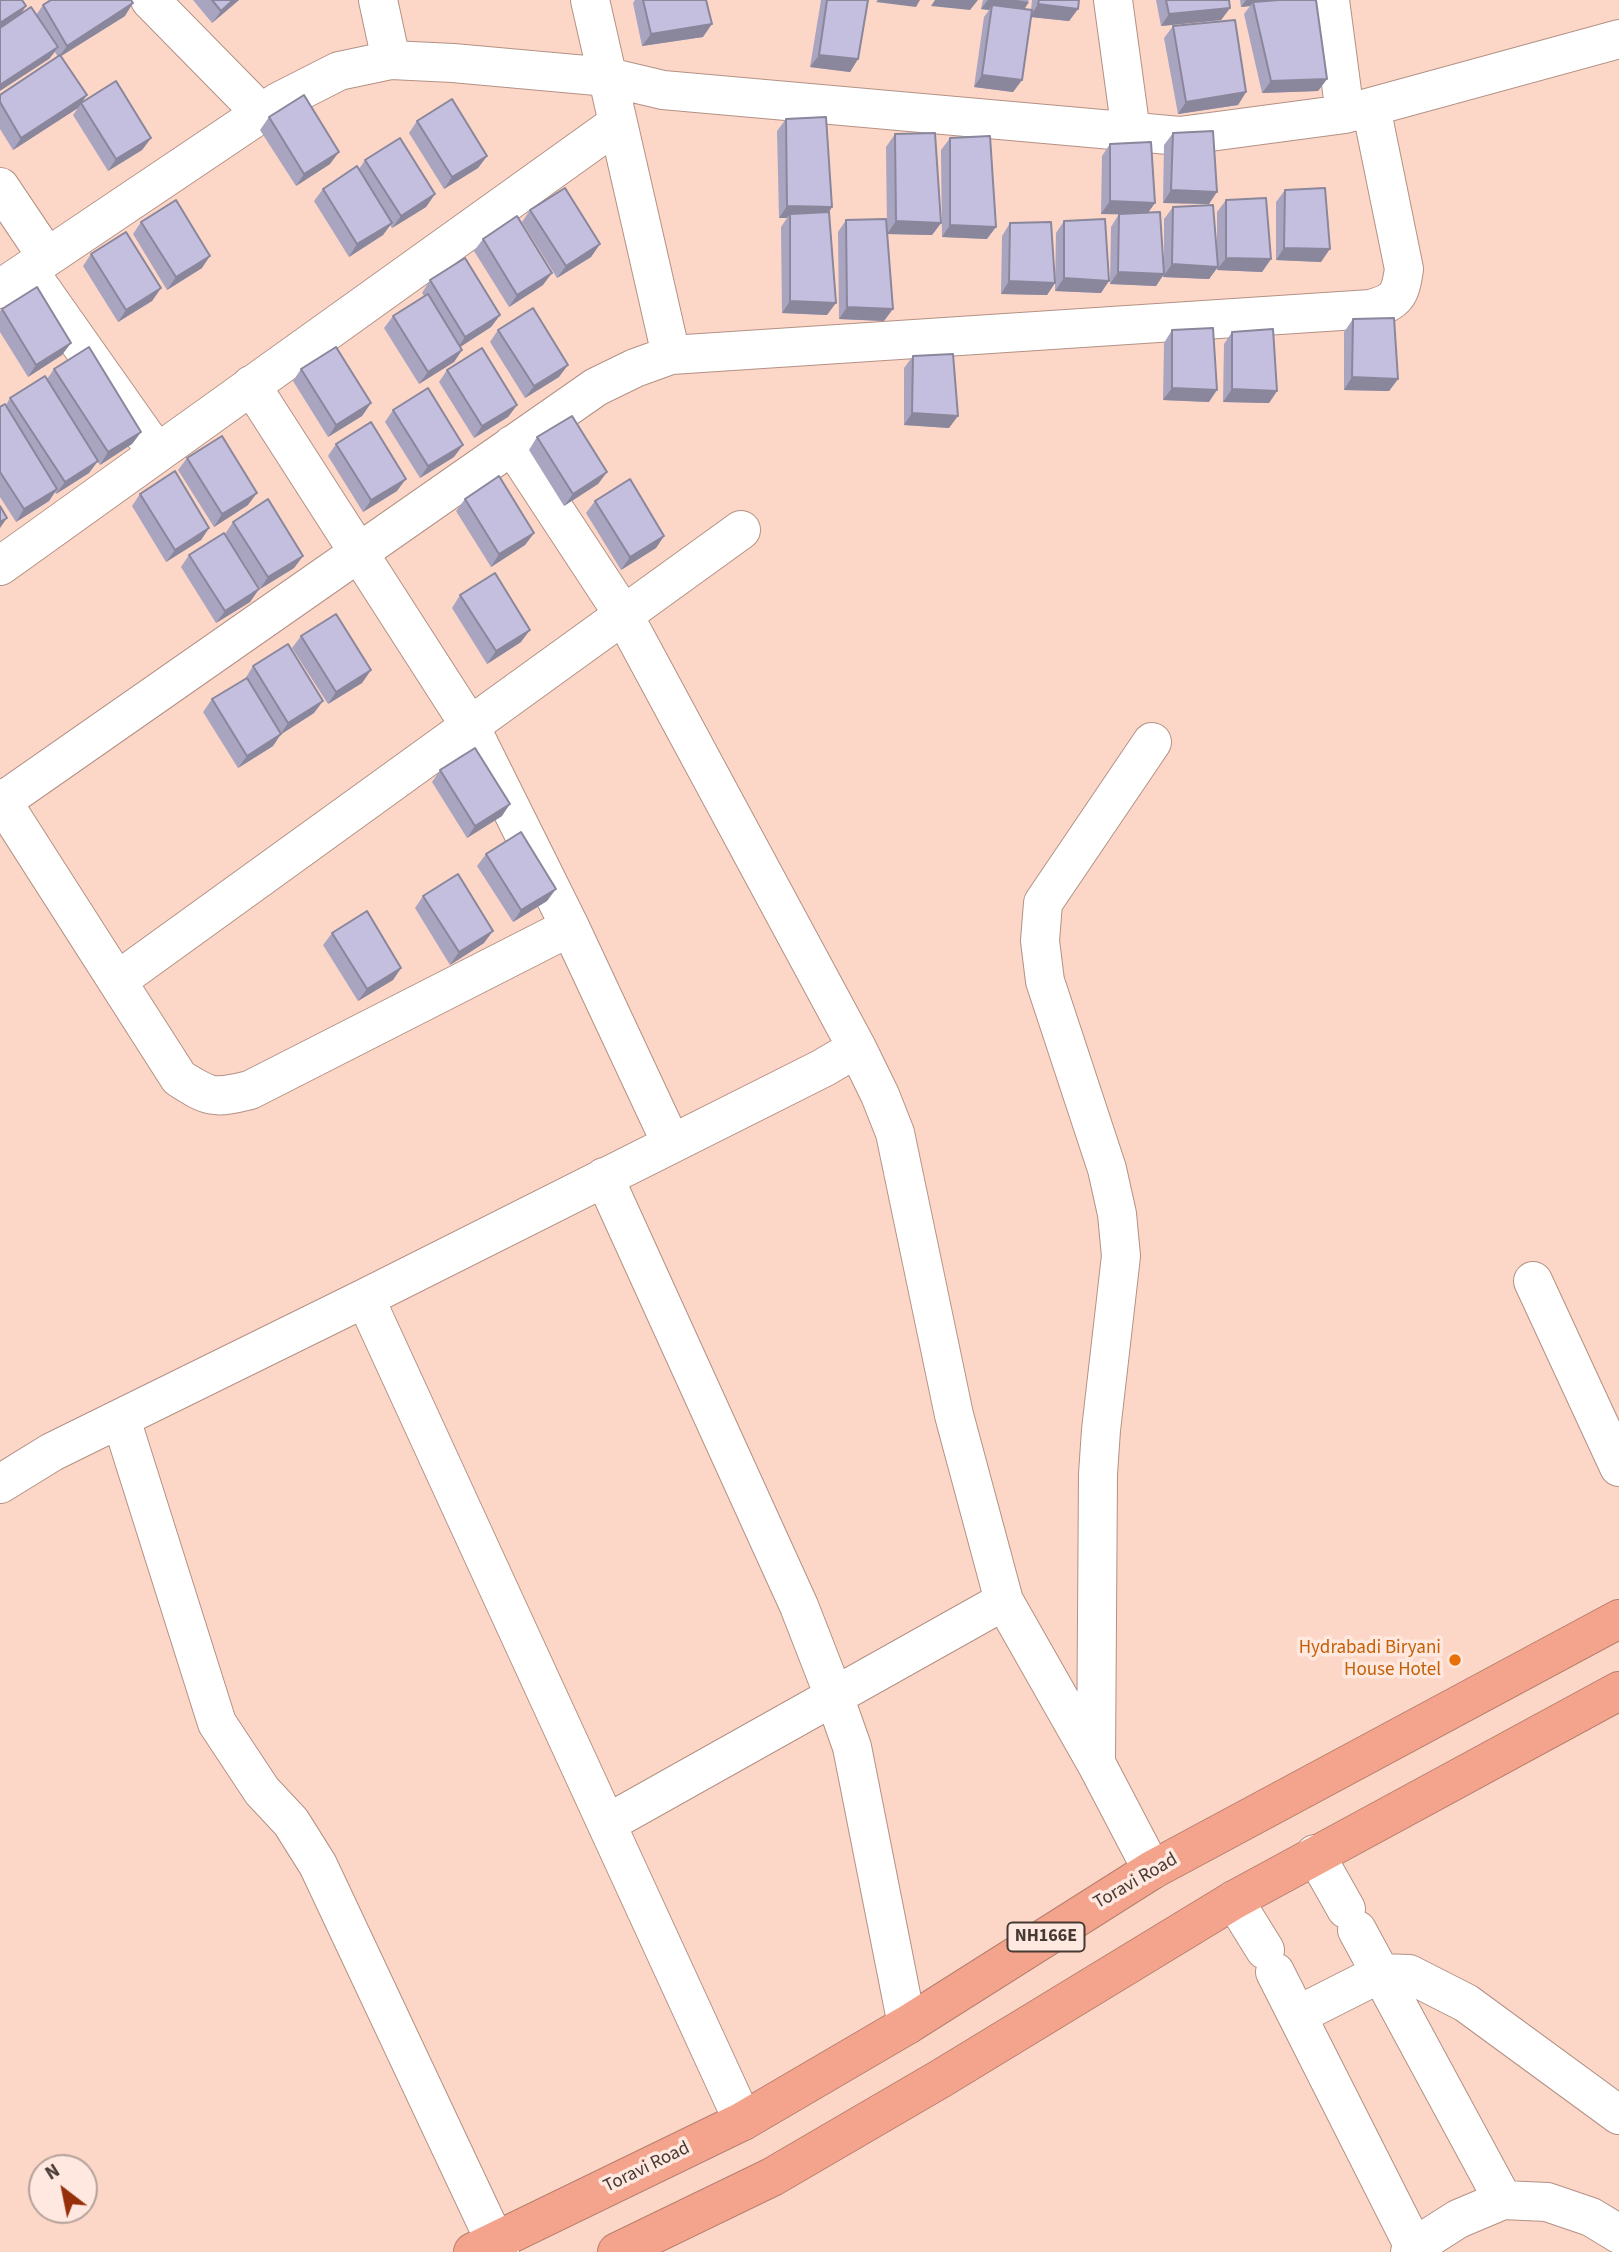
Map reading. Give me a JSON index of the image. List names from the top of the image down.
{
  "streets": {
    "highway": ["Toravi Road", "NH166E"]
  },
  "places": ["Hydrabadi Biryani House Hotel"],
  "north": "top left"
}
